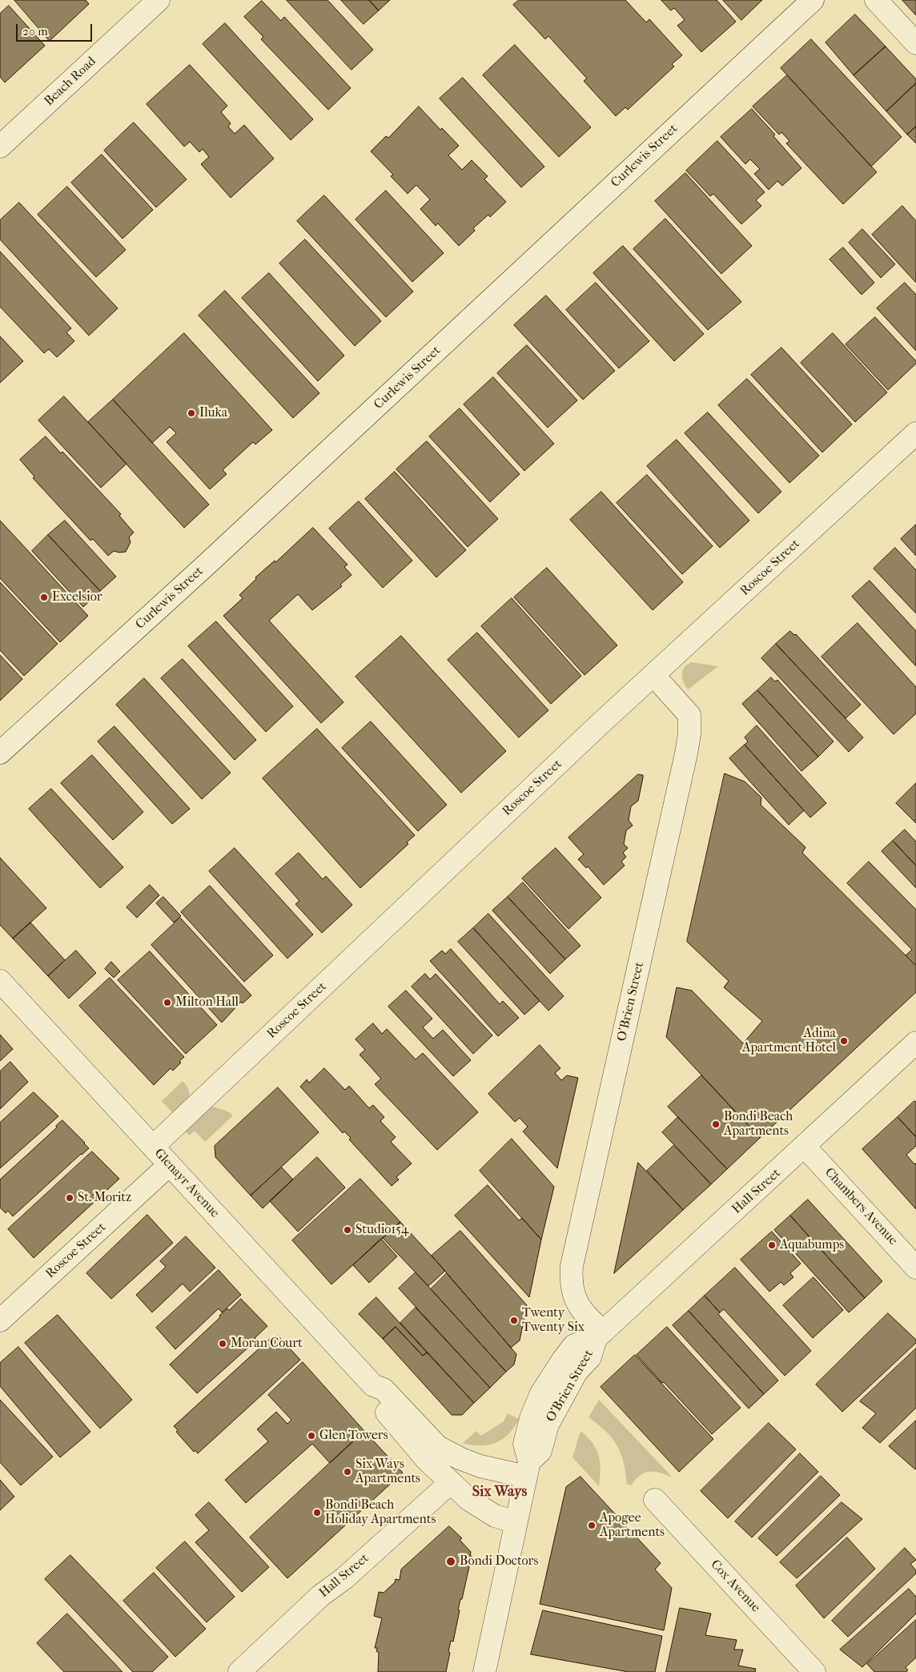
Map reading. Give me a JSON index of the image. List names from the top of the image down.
{
  "streets": {
    "street": [
      "Beach Road",
      "Curlewis Street",
      "Roscoe Street",
      "O'Brien Street",
      "Glenayr Avenue",
      "Hall Street",
      "Chambers Avenue",
      "Cox Avenue"
    ]
  },
  "crossings": [
    ["Roscoe Street", "O'Brien Street"],
    ["Roscoe Street", "Glenayr Avenue"],
    ["O'Brien Street", "Glenayr Avenue"],
    ["O'Brien Street", "Hall Street"],
    ["Glenayr Avenue", "Hall Street"],
    ["Hall Street", "Chambers Avenue"]
  ],
  "districts": ["Six Ways"],
  "places": [
    "Iluka",
    "Excelsior",
    "Milton Hall",
    "Adina Apartment Hotel",
    "Bondi Beach Apartments",
    "St. Moritz",
    "Studio154",
    "Aquabumps",
    "Twenty Twenty Six",
    "Moran Court",
    "Glen Towers",
    "Six Ways Apartments",
    "Bondi Beach Holiday Apartments",
    "Apogee Apartments",
    "Bondi Doctors"
  ],
  "scale_bar": "20 m"
}
